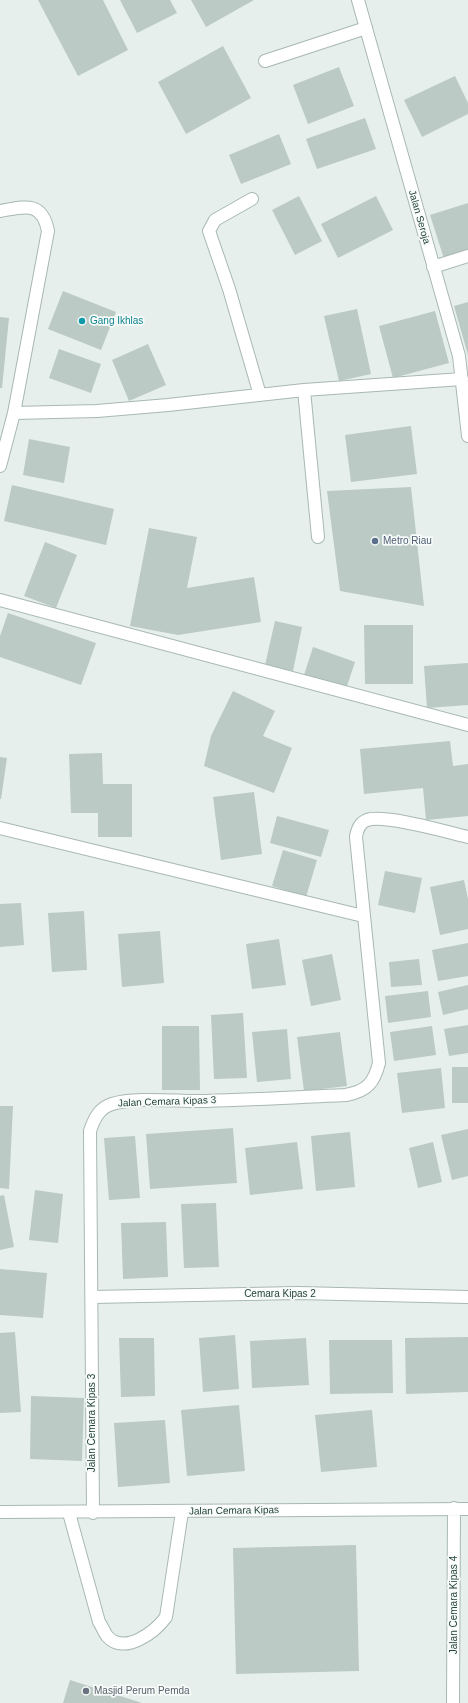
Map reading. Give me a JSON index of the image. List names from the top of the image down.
{
  "streets": {
    "street": [
      "Jalan Seroja",
      "Jalan Cemara Kipas 3",
      "Cemara Kipas 2",
      "Jalan Cemara Kipas",
      "Jalan Cemara Kipas 4"
    ]
  },
  "crossings": [
    ["Jalan Cemara Kipas 3", "Cemara Kipas 2"],
    ["Jalan Cemara Kipas 3", "Jalan Cemara Kipas"],
    ["Jalan Cemara Kipas", "Jalan Cemara Kipas 4"]
  ],
  "places": ["Gang Ikhlas", "Metro Riau", "Masjid Perum Pemda"]
}
